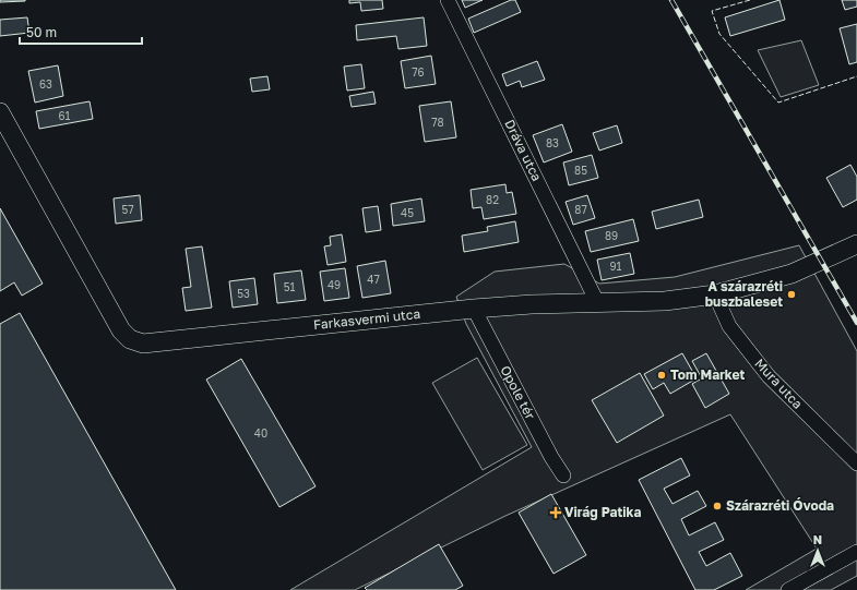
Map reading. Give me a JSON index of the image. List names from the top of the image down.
{
  "streets": {
    "street": [
      "Dráva utca",
      "Farkasvermi utca",
      "Mura utca",
      "Opole tér"
    ]
  },
  "crossings": [
    ["Dráva utca", "Farkasvermi utca"],
    ["Farkasvermi utca", "Mura utca"],
    ["Farkasvermi utca", "Opole tér"]
  ],
  "places": {
    "other": ["A szárazréti buszbaleset", "Tom Market", "Szárazréti Óvoda"],
    "health": ["Virág Patika"]
  },
  "house_numbers": [
    "76",
    "63",
    "61",
    "78",
    "83",
    "85",
    "82",
    "57",
    "87",
    "45",
    "89",
    "91",
    "47",
    "49",
    "51",
    "53",
    "40"
  ],
  "scale_bar": "50 m",
  "north": "top"
}
